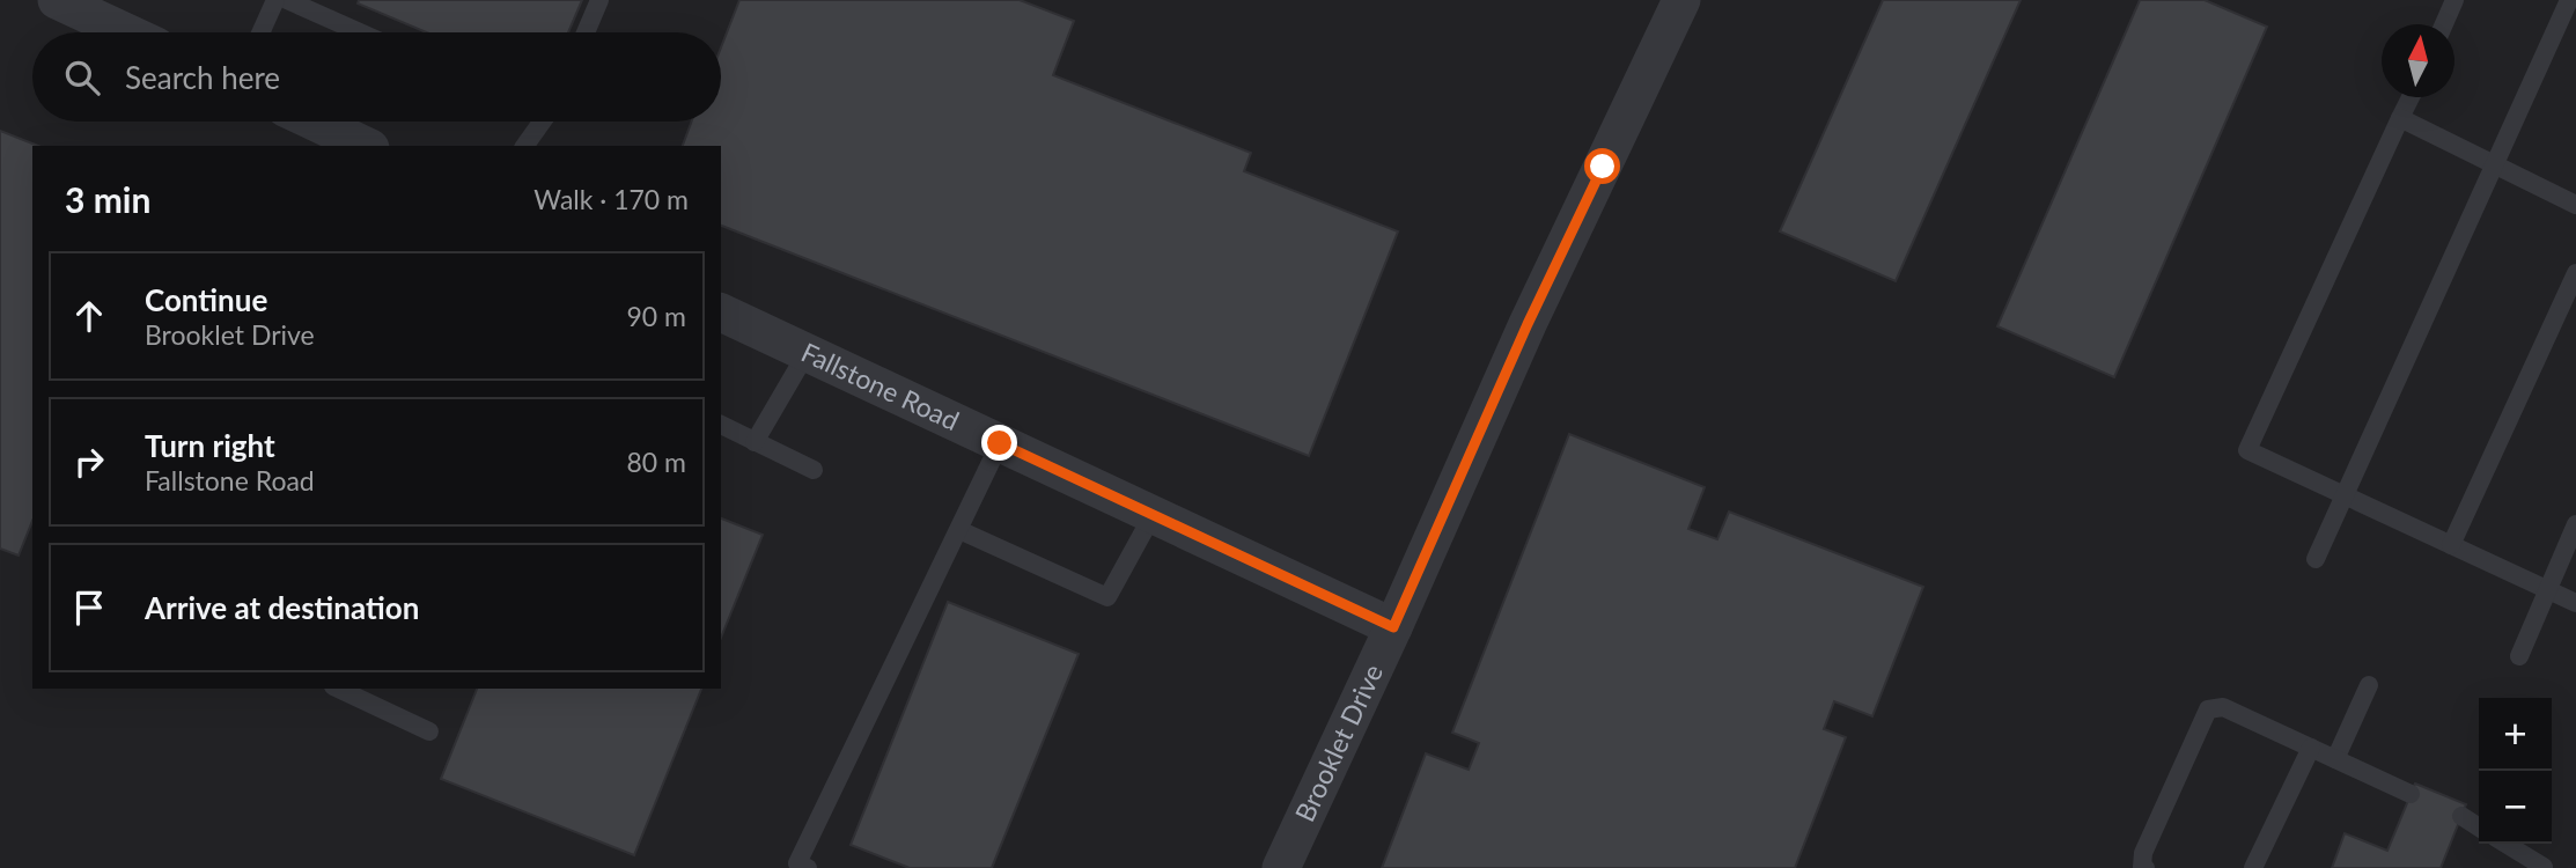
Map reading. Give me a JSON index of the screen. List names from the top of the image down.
{
  "streets": {
    "street": ["Fallstone Road", "Brooklet Drive"]
  },
  "crossings": [
    ["Fallstone Road", "Brooklet Drive"]
  ],
  "north": "top",
  "page": {
    "search": "Search here",
    "heading": ["3 min", "Walk · 170 m"],
    "list": [
      ["Continue", "Brooklet Drive", "90 m"],
      ["Turn right", "Fallstone Road", "80 m"],
      "Arrive at destination"
    ],
    "map_buttons": ["+", "−"]
  }
}
